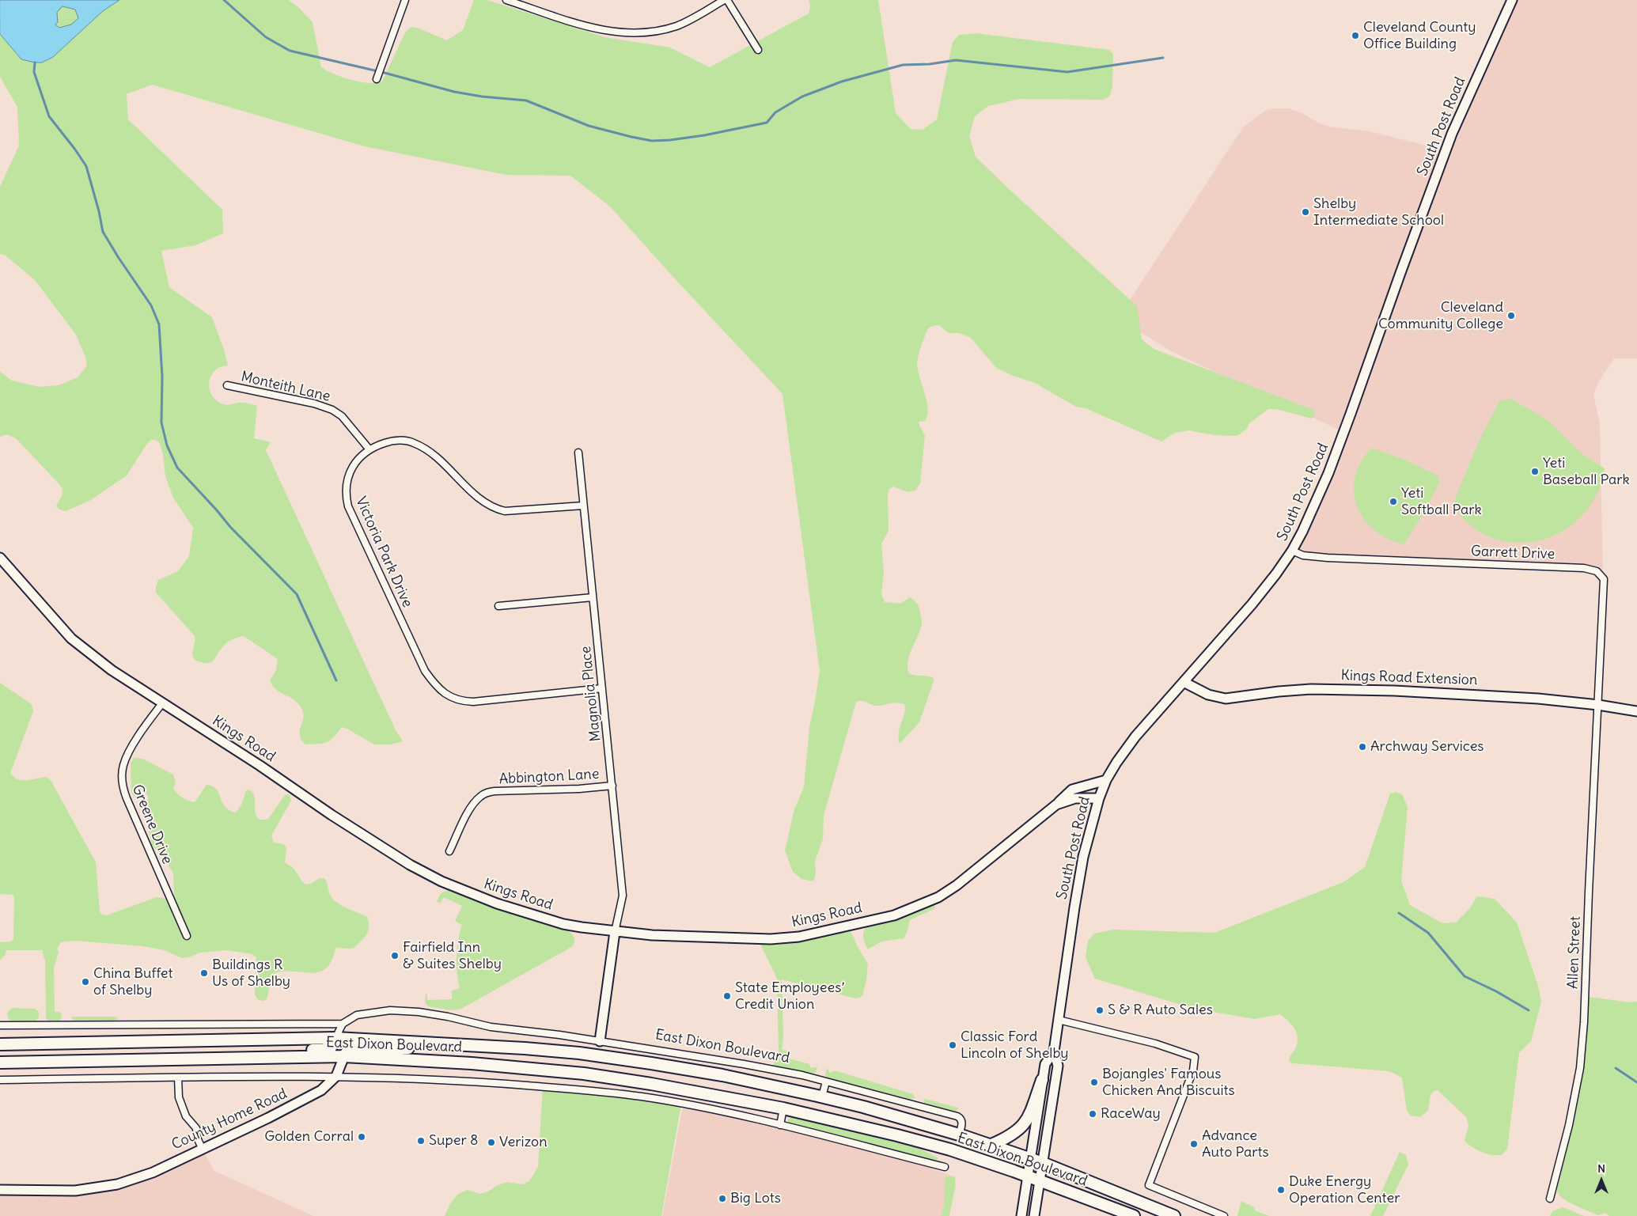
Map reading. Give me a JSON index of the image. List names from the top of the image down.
{
  "streets": {
    "highway": ["East Dixon Boulevard"],
    "street": [
      "South Post Road",
      "Monteith Lane",
      "Victoria Park Drive",
      "Garrett Drive",
      "Kings Road Extension",
      "Magnolia Place",
      "Kings Road",
      "Abbington Lane",
      "Greene Drive",
      "Allen Street",
      "County Home Road"
    ]
  },
  "crossings": [
    ["South Post Road", "Garrett Drive"],
    ["South Post Road", "Kings Road Extension"],
    ["South Post Road", "Kings Road"],
    ["South Post Road", "East Dixon Boulevard"],
    ["Monteith Lane", "Victoria Park Drive"],
    ["Victoria Park Drive", "Magnolia Place"],
    ["Garrett Drive", "Kings Road Extension"],
    ["Garrett Drive", "Allen Street"],
    ["Kings Road Extension", "Allen Street"],
    ["Magnolia Place", "Kings Road"],
    ["Magnolia Place", "Abbington Lane"],
    ["Kings Road", "Greene Drive"],
    ["East Dixon Boulevard", "County Home Road"]
  ],
  "places": [
    "Cleveland County Office Building",
    "Shelby Intermediate School",
    "Cleveland Community College",
    "Yeti Baseball Park",
    "Yeti Softball Park",
    "Archway Services",
    "Fairfield Inn & Suites Shelby",
    "Buildings R Us of Shelby",
    "China Buffet of Shelby",
    "State Employees’ Credit Union",
    "S & R Auto Sales",
    "Classic Ford Lincoln of Shelby",
    "Bojangles' Famous Chicken And Biscuits",
    "RaceWay",
    "Golden Corral",
    "Super 8",
    "Verizon",
    "Advance Auto Parts",
    "Duke Energy Operation Center",
    "Big Lots"
  ],
  "north": "top"
}
